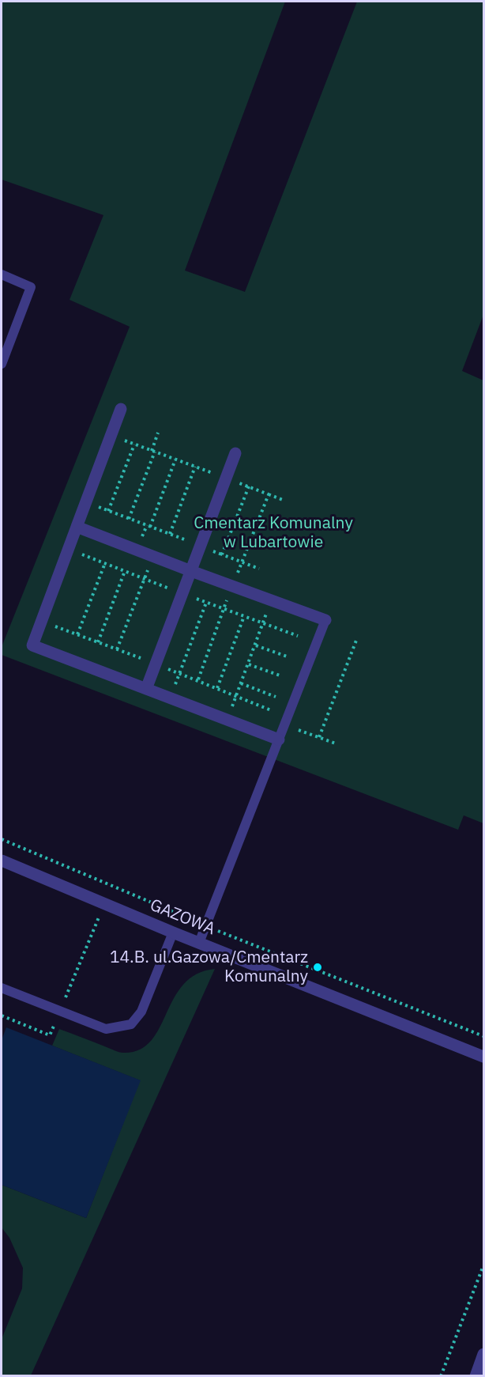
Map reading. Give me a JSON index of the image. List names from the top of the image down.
{
  "streets": {
    "street": ["GAZOWA"]
  },
  "parks": ["Cmentarz Komunalny w Lubartowie"],
  "places": ["14.B. ul.Gazowa/Cmentarz Komunalny"]
}
